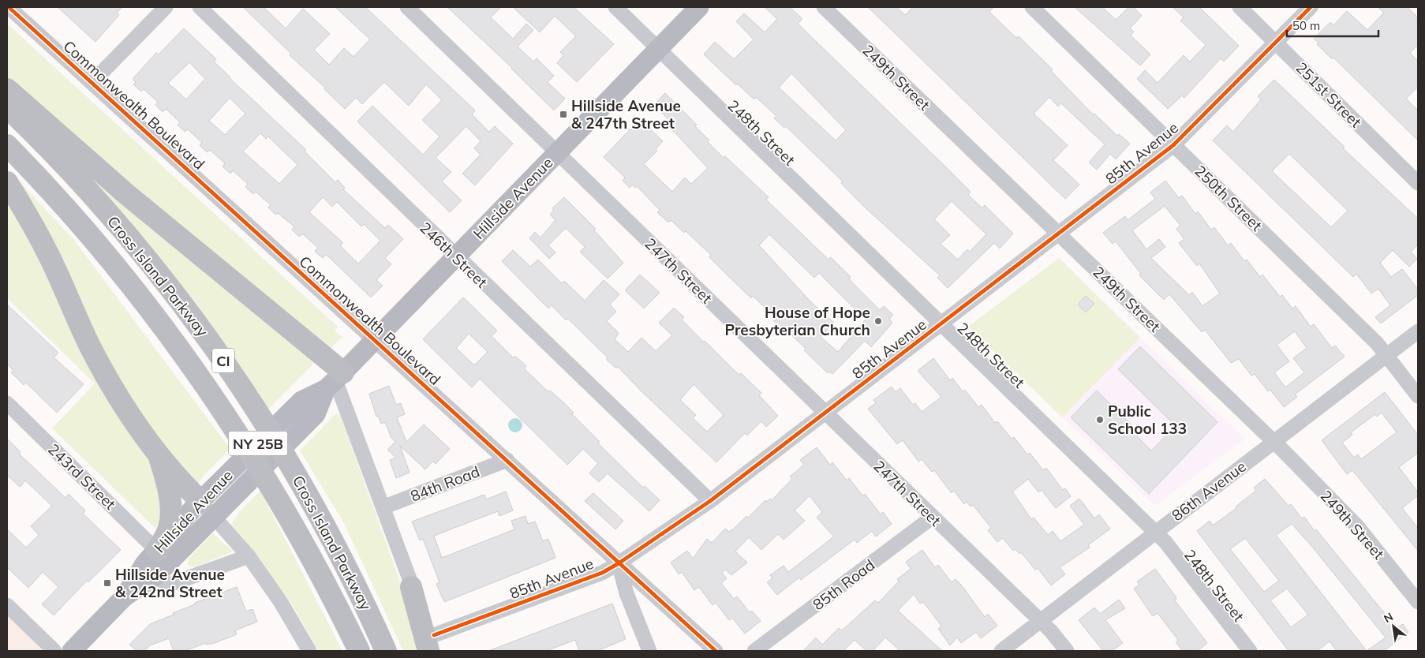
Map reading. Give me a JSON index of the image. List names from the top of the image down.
{
  "streets": {
    "highway": ["Cross Island Parkway", "CI"],
    "main road": ["Hillside Avenue", "NY 25B"],
    "street": [
      "249th Street",
      "251st Street",
      "Commonwealth Boulevard",
      "248th Street",
      "85th Avenue",
      "250th Street",
      "246th Street",
      "247th Street",
      "243rd Street",
      "84th Road",
      "86th Avenue",
      "85th Road"
    ]
  },
  "crossings": [
    ["249th Street", "85th Avenue"],
    ["249th Street", "86th Avenue"],
    ["251st Street", "85th Avenue"],
    ["Commonwealth Boulevard", "85th Avenue"],
    ["Commonwealth Boulevard", "Hillside Avenue"],
    ["Commonwealth Boulevard", "84th Road"],
    ["248th Street", "85th Avenue"],
    ["248th Street", "Hillside Avenue"],
    ["248th Street", "86th Avenue"],
    ["85th Avenue", "250th Street"],
    ["85th Avenue", "246th Street"],
    ["85th Avenue", "247th Street"],
    ["Hillside Avenue", "246th Street"],
    ["Hillside Avenue", "247th Street"],
    ["Hillside Avenue", "243rd Street"],
    ["250th Street", "86th Avenue"],
    ["247th Street", "86th Avenue"],
    ["247th Street", "85th Road"]
  ],
  "places": {
    "transit": ["Hillside Avenue & 247th Street", "Hillside Avenue & 242nd Street"],
    "other": ["House of Hope Presbyterian Church", "Public School 133"]
  },
  "scale_bar": "50 m",
  "north": "top left"
}
